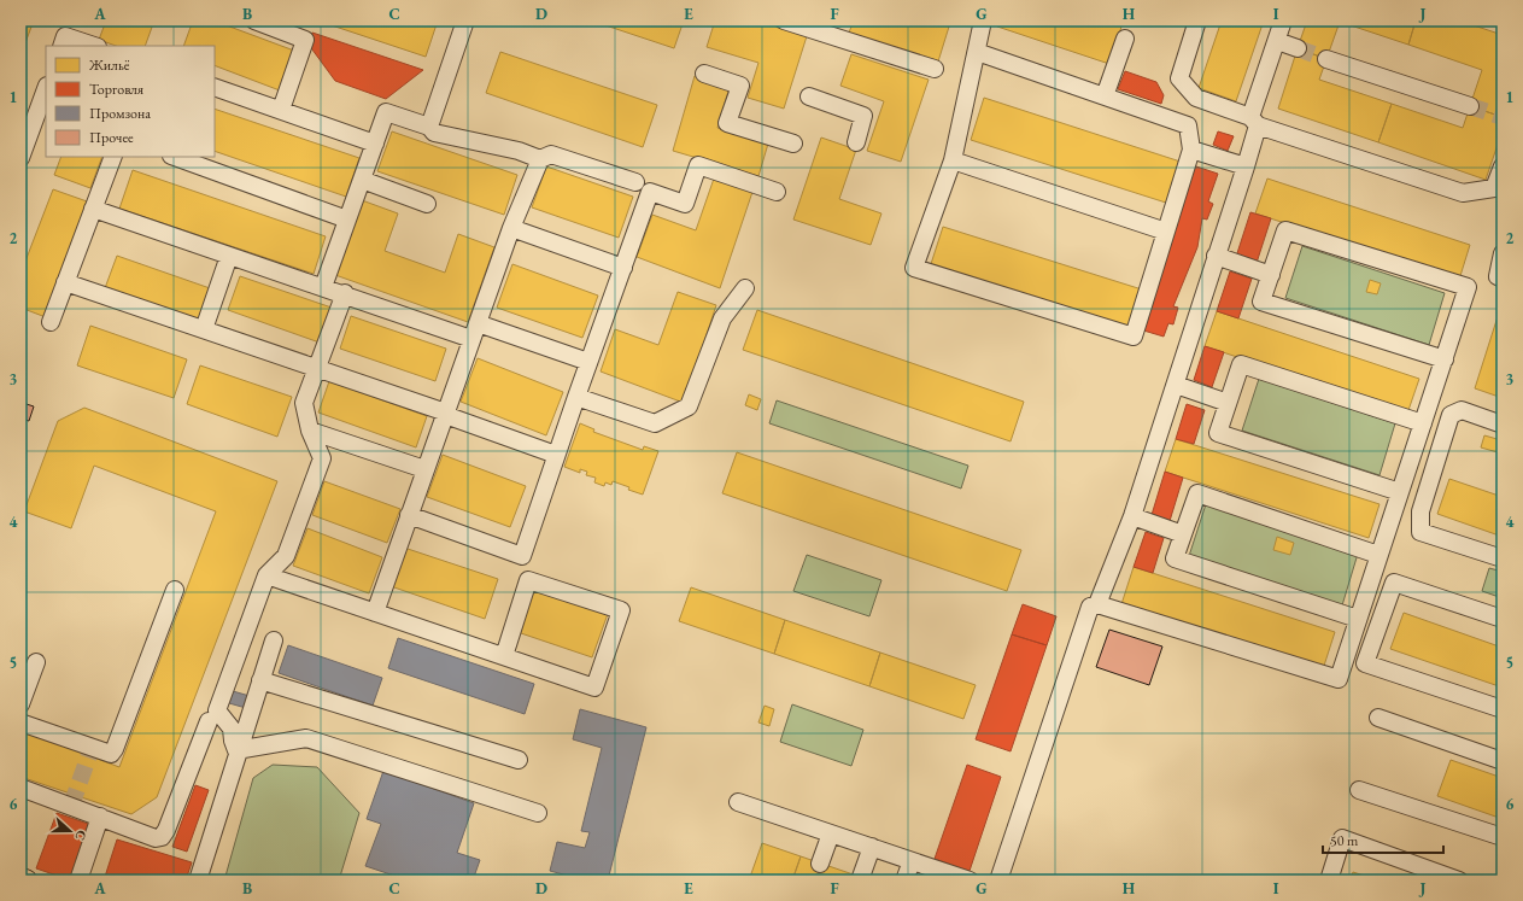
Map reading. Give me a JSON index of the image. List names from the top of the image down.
{
  "legend": [
    "Жильё",
    "Торговля",
    "Промзона",
    "Прочее"
  ],
  "scale_bar": "50 m",
  "north": "right",
  "grid": {
    "columns": [
      "A",
      "B",
      "C",
      "D",
      "E",
      "F",
      "G",
      "H",
      "I",
      "J"
    ],
    "rows": [
      "1",
      "2",
      "3",
      "4",
      "5",
      "6"
    ]
  }
}
